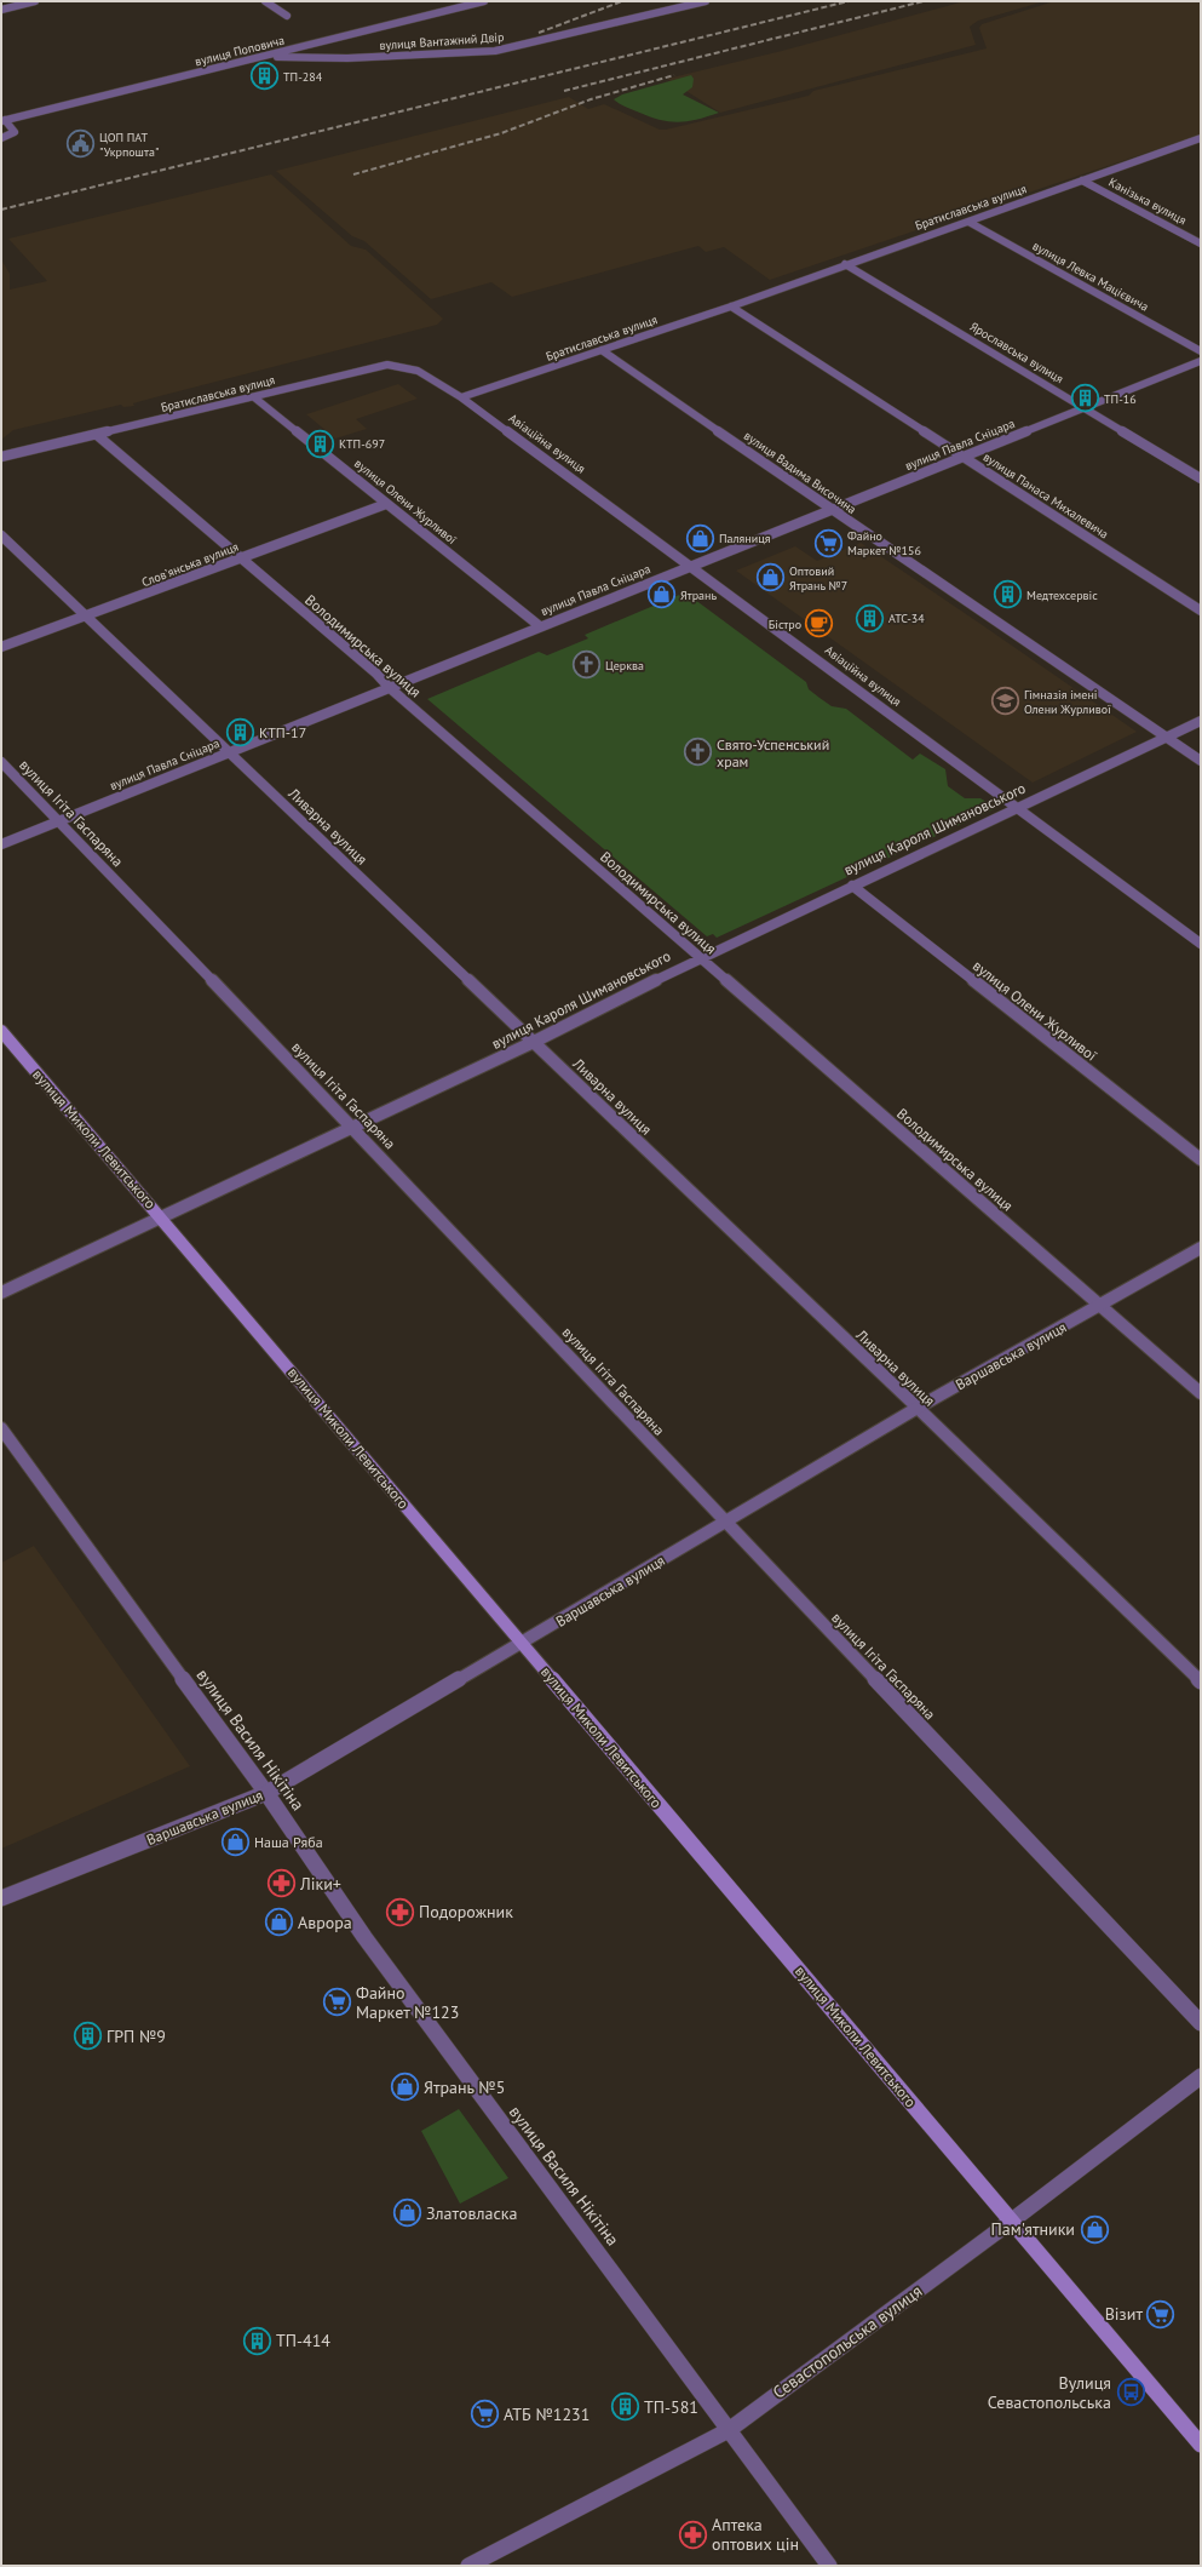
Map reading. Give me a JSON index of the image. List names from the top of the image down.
{
  "streets": {
    "main road": ["вулиця Миколи Левитського"],
    "street": [
      "вулиця Вантажний Двір",
      "вулиця Поповича",
      "Канізька вулиця",
      "Братиславська вулиця",
      "вулиця Левка Мацієвича",
      "Ярославська вулиця",
      "Авіаційна вулиця",
      "вулиця Павла Сніцара",
      "вулиця Вадима Височина",
      "вулиця Панаса Михалевича",
      "вулиця Олени Журливої",
      "Словʼянська вулиця",
      "Володимирська вулиця",
      "вулиця Ігіта Гаспаряна",
      "Ливарна вулиця",
      "вулиця Кароля Шимановського",
      "Варшавська вулиця",
      "вулиця Василя Нікітіна",
      "Севастопольська вулиця"
    ]
  },
  "crossings": [
    ["вулиця Вантажний Двір", "вулиця Поповича"],
    ["Канізька вулиця", "Братиславська вулиця"],
    ["Братиславська вулиця", "вулиця Левка Мацієвича"],
    ["Братиславська вулиця", "Ярославська вулиця"],
    ["Братиславська вулиця", "Авіаційна вулиця"],
    ["Братиславська вулиця", "вулиця Вадима Височина"],
    ["Братиславська вулиця", "вулиця Панаса Михалевича"],
    ["Братиславська вулиця", "вулиця Олени Журливої"],
    ["Братиславська вулиця", "Володимирська вулиця"],
    ["Ярославська вулиця", "вулиця Павла Сніцара"],
    ["Авіаційна вулиця", "вулиця Павла Сніцара"],
    ["Авіаційна вулиця", "вулиця Кароля Шимановського"],
    ["вулиця Павла Сніцара", "вулиця Вадима Височина"],
    ["вулиця Павла Сніцара", "вулиця Панаса Михалевича"],
    ["вулиця Павла Сніцара", "вулиця Олени Журливої"],
    ["вулиця Павла Сніцара", "Володимирська вулиця"],
    ["вулиця Павла Сніцара", "вулиця Ігіта Гаспаряна"],
    ["вулиця Павла Сніцара", "Ливарна вулиця"],
    ["вулиця Вадима Височина", "вулиця Кароля Шимановського"],
    ["вулиця Олени Журливої", "Словʼянська вулиця"],
    ["вулиця Олени Журливої", "вулиця Кароля Шимановського"],
    ["Словʼянська вулиця", "Володимирська вулиця"],
    ["Словʼянська вулиця", "Ливарна вулиця"],
    ["Володимирська вулиця", "вулиця Кароля Шимановського"],
    ["Володимирська вулиця", "Варшавська вулиця"],
    ["вулиця Ігіта Гаспаряна", "вулиця Кароля Шимановського"],
    ["вулиця Ігіта Гаспаряна", "Варшавська вулиця"],
    ["Ливарна вулиця", "вулиця Кароля Шимановського"],
    ["Ливарна вулиця", "Варшавська вулиця"],
    ["вулиця Кароля Шимановського", "вулиця Миколи Левитського"],
    ["вулиця Миколи Левитського", "Варшавська вулиця"],
    ["вулиця Миколи Левитського", "Севастопольська вулиця"],
    ["Варшавська вулиця", "вулиця Василя Нікітіна"],
    ["вулиця Василя Нікітіна", "Севастопольська вулиця"]
  ],
  "places": {
    "building": [
      "ТП-284",
      "ТП-16",
      "КТП-697",
      "Медтехсервіс",
      "АТС-34",
      "КТП-17",
      "ГРП №9",
      "ТП-414",
      "ТП-581"
    ],
    "public building": ["ЦОП ПАТ \"Укрпошта\""],
    "shop": [
      "Паляниця",
      "Оптовий Ятрань №7",
      "Ятрань",
      "Наша Ряба",
      "Аврора",
      "Ятрань №5",
      "Златовласка",
      "Пам'ятники"
    ],
    "supermarket": [
      "Файно Маркет №156",
      "Файно Маркет №123",
      "Візит",
      "АТБ №1231"
    ],
    "cafe": ["Бістро"],
    "church": ["Церква", "Свято-Успенський храм"],
    "school or university": ["Гімназія імені Олени Журливої"],
    "pharmacy": ["Ліки+", "Подорожник", "Аптека оптових цін"],
    "bus stop": ["Вулиця Севастопольська"]
  }
}
